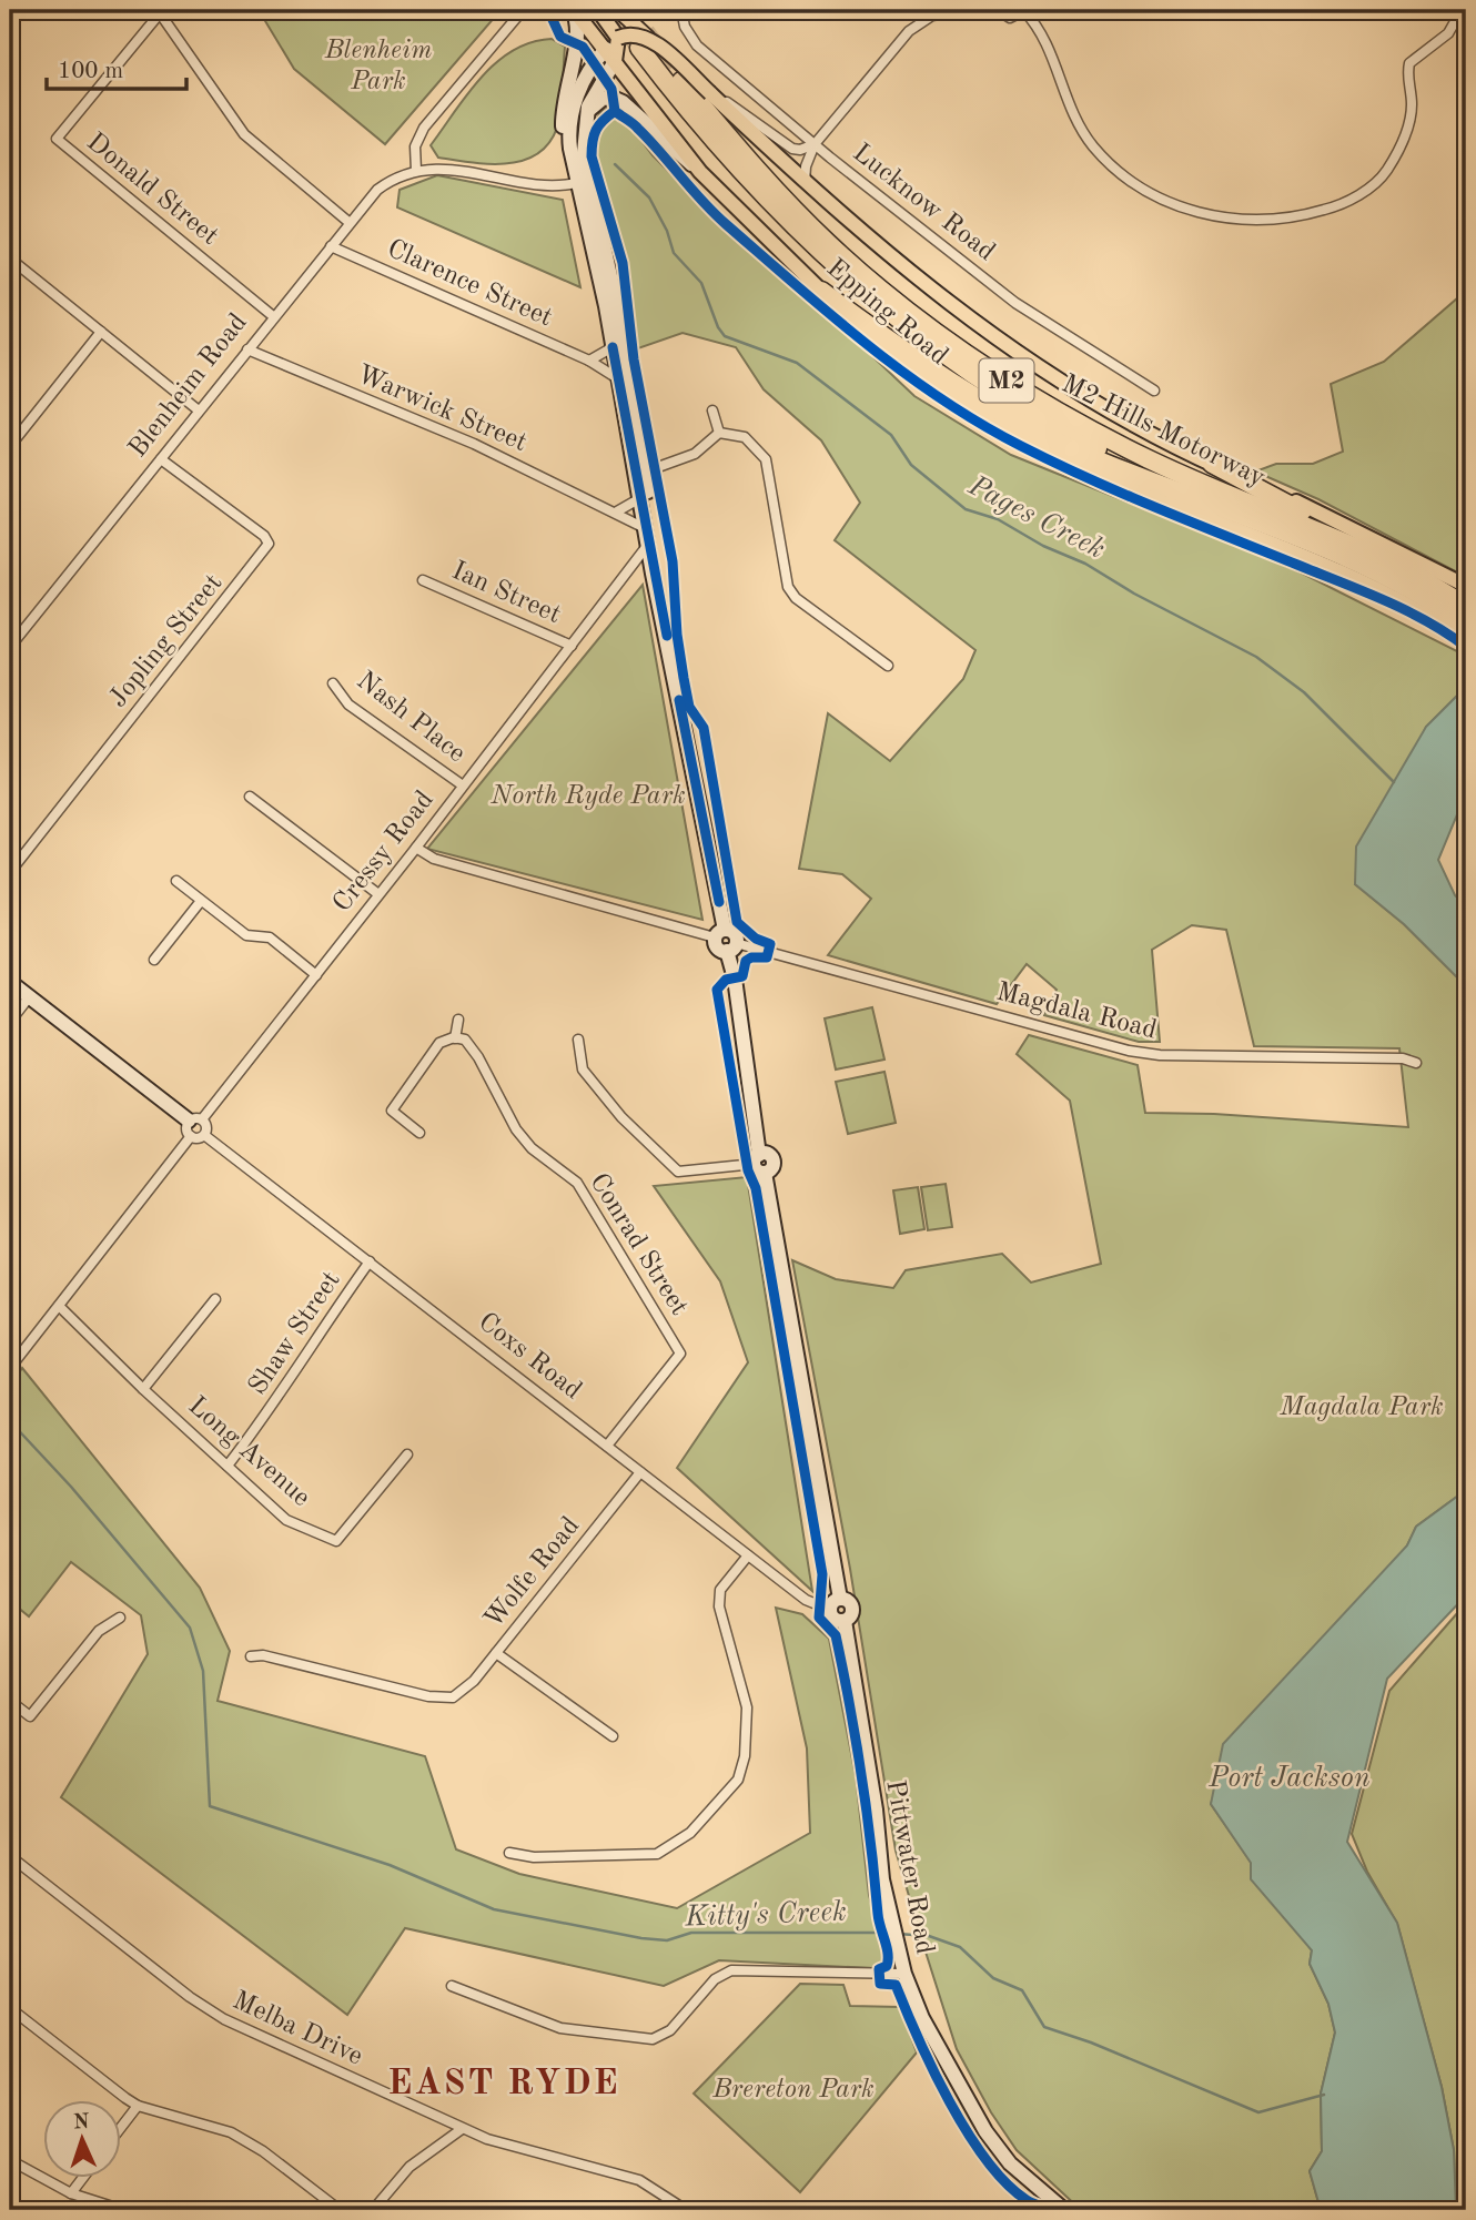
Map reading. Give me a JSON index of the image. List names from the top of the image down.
{
  "streets": {
    "highway": ["M2", "M2 Hills Motorway"],
    "main road": ["Epping Road", "Pittwater Road"],
    "street": [
      "Donald Street",
      "Lucknow Road",
      "Clarence Street",
      "Blenheim Road",
      "Warwick Street",
      "Ian Street",
      "Jopling Street",
      "Nash Place",
      "Cressy Road",
      "Magdala Road",
      "Conrad Street",
      "Shaw Street",
      "Coxs Road",
      "Long Avenue",
      "Wolfe Road",
      "Melba Drive"
    ]
  },
  "crossings": [
    ["Donald Street", "Blenheim Road"],
    ["Clarence Street", "Blenheim Road"],
    ["Epping Road", "M2"],
    ["Epping Road", "M2 Hills Motorway"],
    ["M2", "M2 Hills Motorway"],
    ["Blenheim Road", "Warwick Street"],
    ["Blenheim Road", "Jopling Street"],
    ["Ian Street", "Cressy Road"],
    ["Nash Place", "Cressy Road"],
    ["Cressy Road", "Long Avenue"],
    ["Conrad Street", "Coxs Road"],
    ["Shaw Street", "Coxs Road"],
    ["Shaw Street", "Long Avenue"],
    ["Coxs Road", "Wolfe Road"],
    ["Coxs Road", "Pittwater Road"]
  ],
  "districts": ["EAST RYDE"],
  "water": ["Pages Creek", "Port Jackson", "Kitty's Creek"],
  "parks": [
    "Blenheim Park",
    "North Ryde Park",
    "Magdala Park",
    "Brereton Park"
  ],
  "scale_bar": "100 m",
  "north": "top"
}
